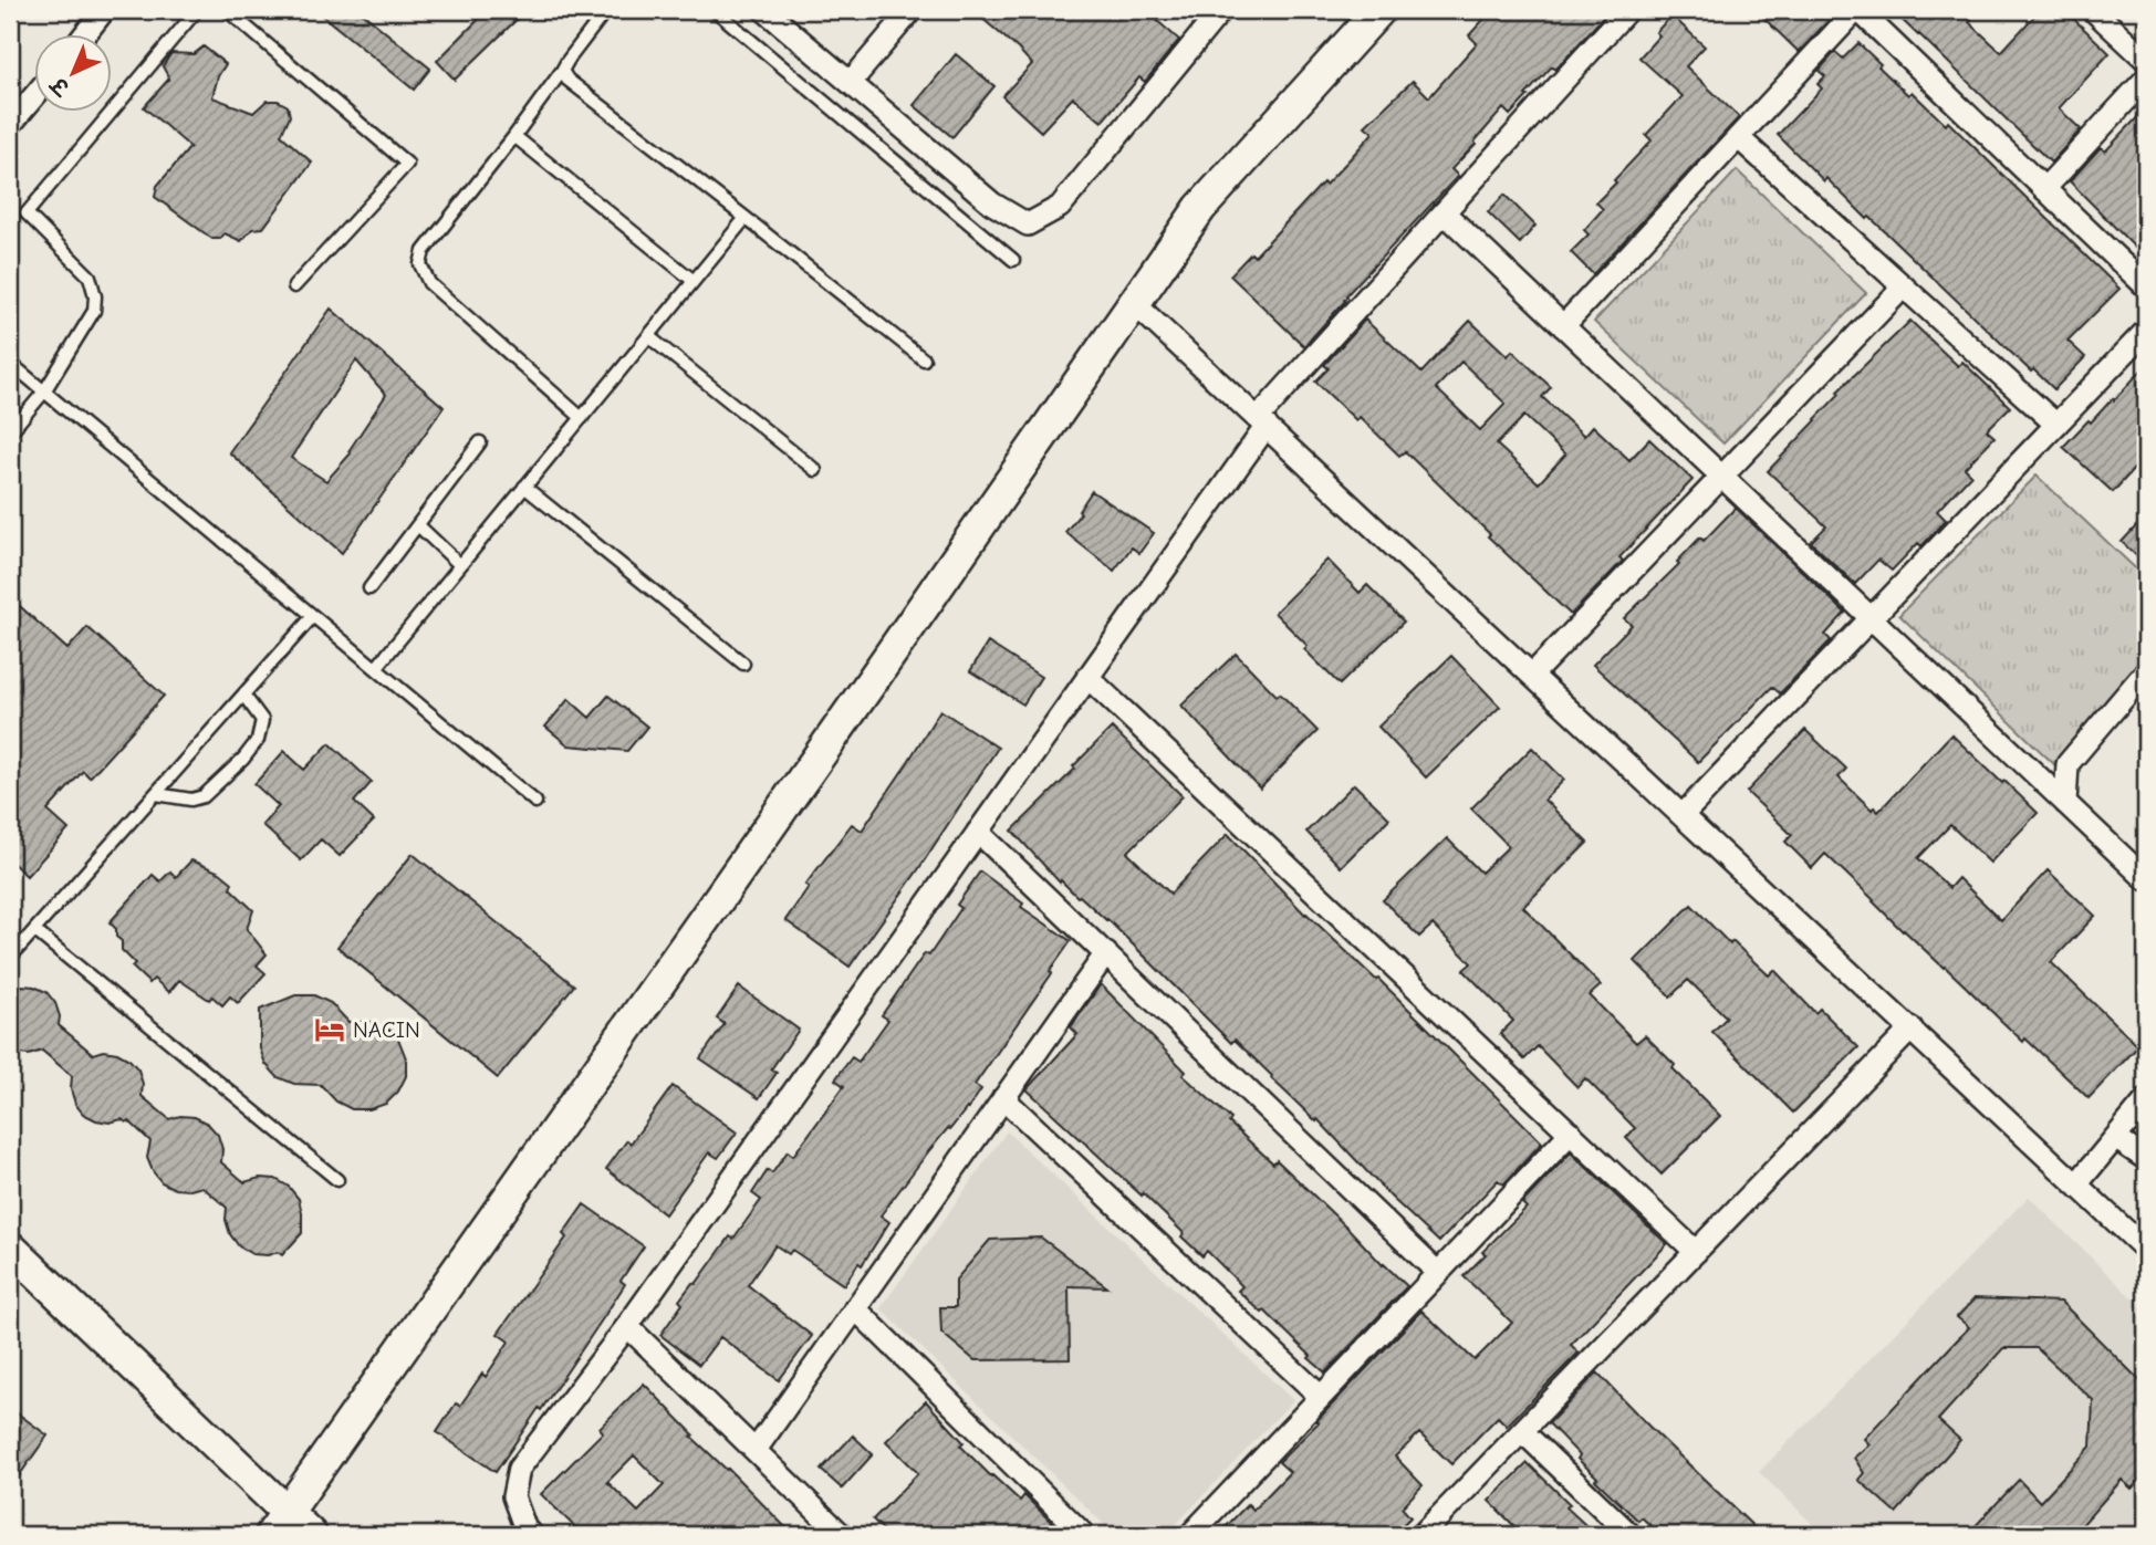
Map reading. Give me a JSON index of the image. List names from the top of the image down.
{
  "places": {
    "hotel": ["NACIN"]
  },
  "north": "bottom left"
}
